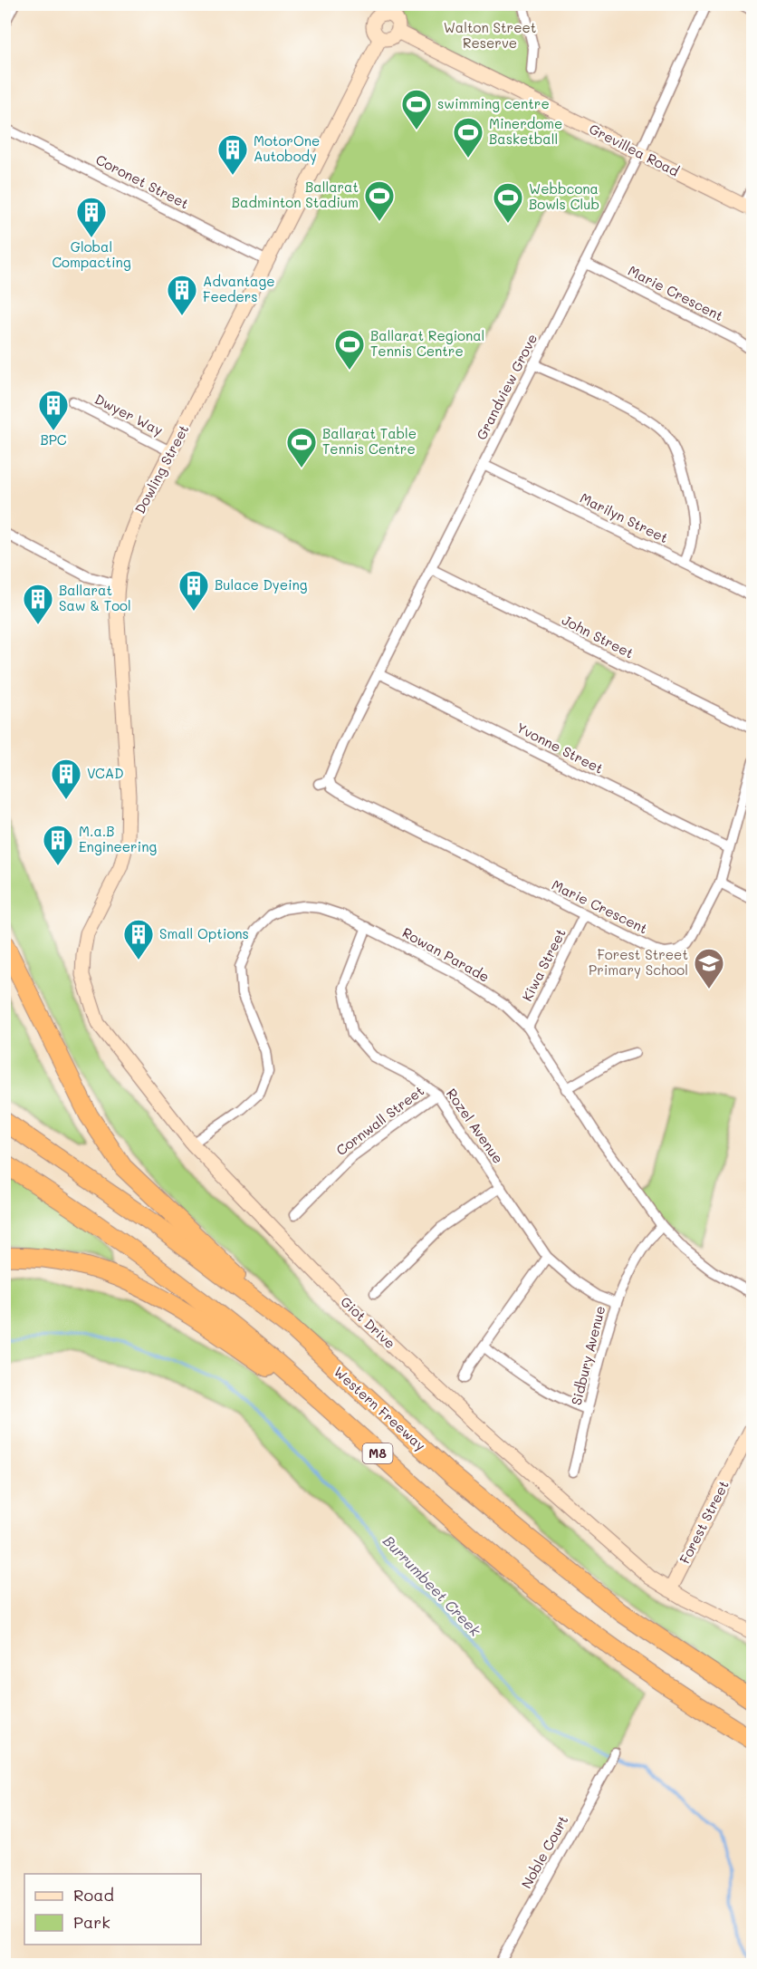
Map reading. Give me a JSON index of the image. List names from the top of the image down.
{
  "streets": {
    "highway": ["Western Freeway", "M8"],
    "street": [
      "Grevillea Road",
      "Coronet Street",
      "Marie Crescent",
      "Grandview Grove",
      "Dwyer Way",
      "Dowling Street",
      "Marilyn Street",
      "John Street",
      "Yvonne Street",
      "Rowan Parade",
      "Kiwa Street",
      "Cornwall Street",
      "Rozel Avenue",
      "Giot Drive",
      "Sidbury Avenue",
      "Forest Street",
      "Noble Court"
    ]
  },
  "crossings": [
    ["Grevillea Road", "Grandview Grove"],
    ["Grevillea Road", "Dowling Street"],
    ["Coronet Street", "Dowling Street"],
    ["Marie Crescent", "Grandview Grove"],
    ["Marie Crescent", "Yvonne Street"],
    ["Marie Crescent", "Kiwa Street"],
    ["Grandview Grove", "Marilyn Street"],
    ["Grandview Grove", "John Street"],
    ["Grandview Grove", "Yvonne Street"],
    ["Dwyer Way", "Dowling Street"],
    ["Dowling Street", "Giot Drive"],
    ["Rowan Parade", "Kiwa Street"],
    ["Rowan Parade", "Rozel Avenue"],
    ["Rowan Parade", "Giot Drive"],
    ["Rowan Parade", "Sidbury Avenue"],
    ["Cornwall Street", "Rozel Avenue"],
    ["Rozel Avenue", "Sidbury Avenue"],
    ["Giot Drive", "Forest Street"]
  ],
  "water": ["Burrumbeet Creek"],
  "parks": ["Walton Street Reserve"],
  "places": {
    "sports": [
      "swimming centre",
      "Minerdome Basketball",
      "Ballarat Badminton Stadium",
      "Webbcona Bowls Club",
      "Ballarat Regional Tennis Centre",
      "Ballarat Table Tennis Centre"
    ],
    "building": [
      "MotorOne Autobody",
      "Global Compacting",
      "Advantage Feeders",
      "BPC",
      "Bulace Dyeing",
      "Ballarat Saw & Tool",
      "VCAD",
      "M.a.B Engineering",
      "Small Options"
    ],
    "school or university": ["Forest Street Primary School"]
  },
  "legend": ["Road", "Park"]
}
